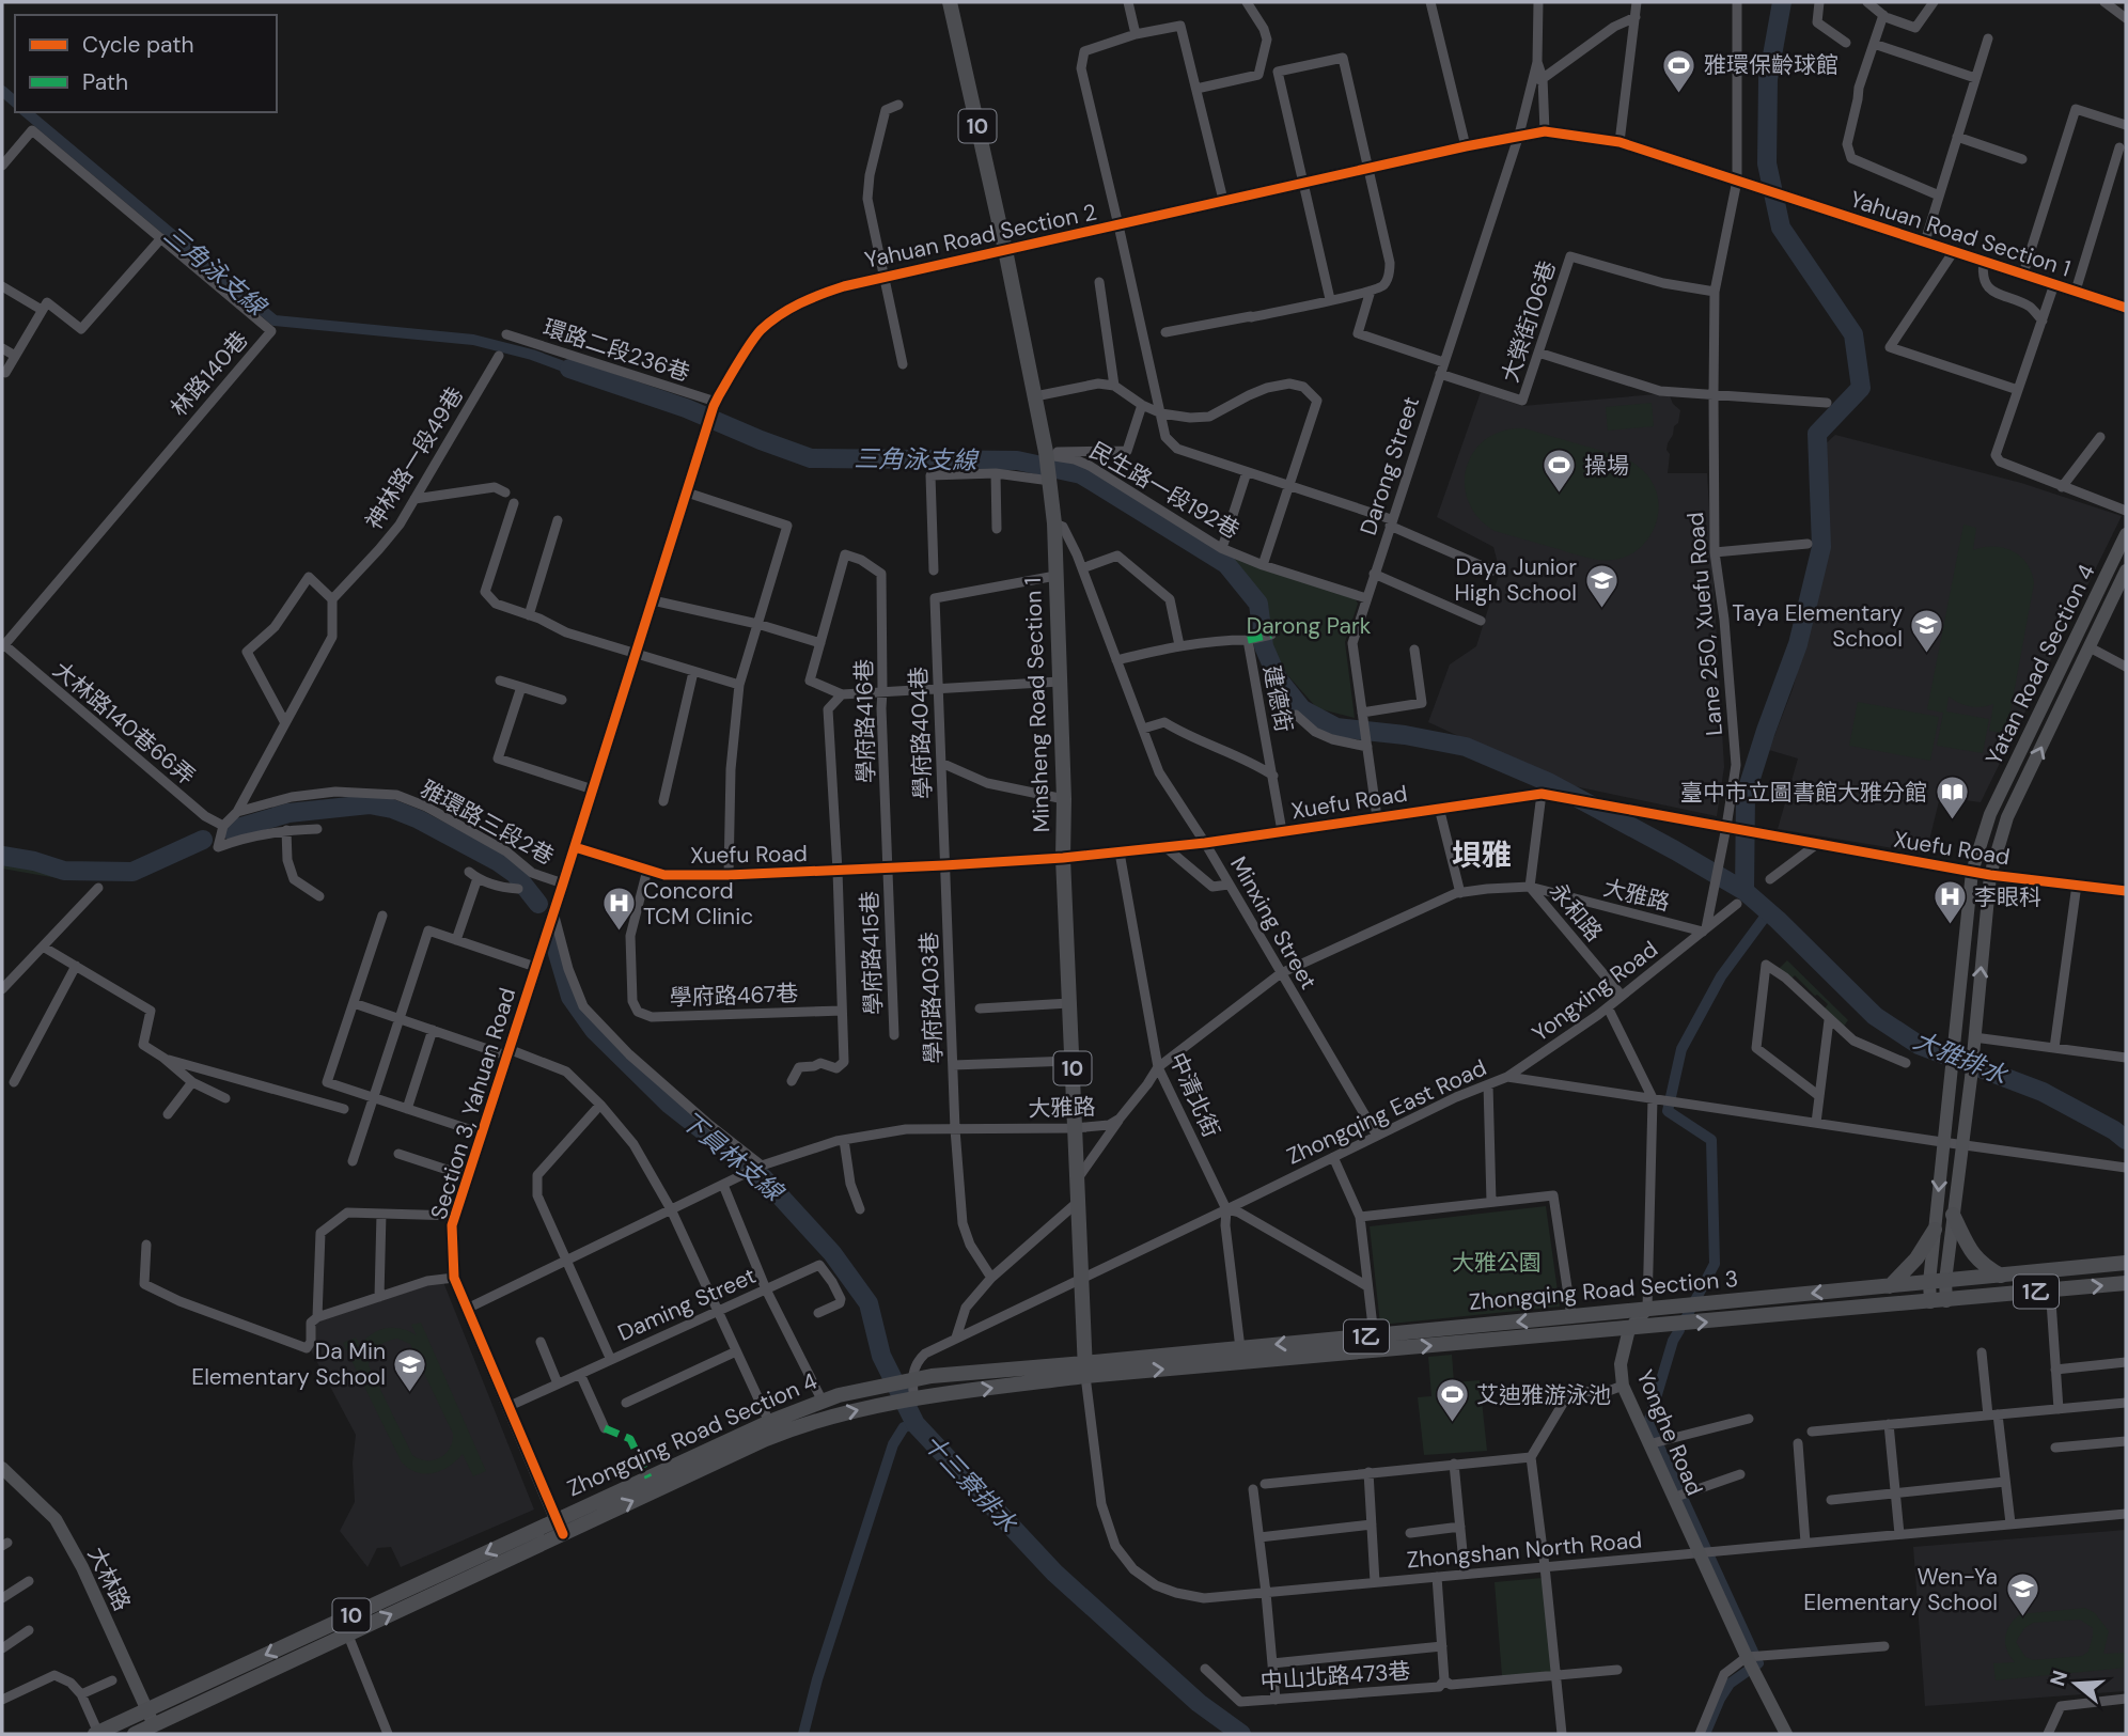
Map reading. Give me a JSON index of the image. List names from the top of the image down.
{
  "streets": {
    "main road": [
      "10",
      "Minsheng Road Section 1",
      "Zhongqing Road Section 3",
      "1乙",
      "Zhongqing Road Section 4"
    ],
    "street": [
      "Yahuan Road Section 1",
      "Yahuan Road Section 2",
      "大榮街106巷",
      "環路二段236巷",
      "林路140巷",
      "神林路一段49巷",
      "Darong Street",
      "民生路一段192巷",
      "Lane 250, Xuefu Road",
      "Yatan Road Section 4",
      "建德街",
      "學府路416巷",
      "大林路140巷66弄",
      "學府路404巷",
      "Xuefu Road",
      "雅環路三段2巷",
      "大雅路",
      "永和路",
      "Minxing Street",
      "學府路415巷",
      "Yongxing Road",
      "學府路467巷",
      "學府路403巷",
      "中清北街",
      "Section 3, Yahuan Road",
      "Zhongqing East Road",
      "Daming Street",
      "Yonghe Road",
      "Zhongshan North Road",
      "大林路",
      "中山北路473巷"
    ]
  },
  "crossings": [
    ["10", "Yahuan Road Section 2"],
    ["10", "民生路一段192巷"],
    ["10", "Minsheng Road Section 1"],
    ["Yahuan Road Section 1", "Yahuan Road Section 2"],
    ["Yahuan Road Section 2", "環路二段236巷"],
    ["Yahuan Road Section 2", "Darong Street"],
    ["Yahuan Road Section 2", "Lane 250, Xuefu Road"],
    ["Yahuan Road Section 2", "Xuefu Road"],
    ["Yahuan Road Section 2", "Section 3, Yahuan Road"],
    ["大榮街106巷", "Darong Street"],
    ["大榮街106巷", "Lane 250, Xuefu Road"],
    ["林路140巷", "大林路140巷66弄"],
    ["Darong Street", "民生路一段192巷"],
    ["Darong Street", "Xuefu Road"],
    ["Lane 250, Xuefu Road", "Xuefu Road"],
    ["Lane 250, Xuefu Road", "大雅路"],
    ["Lane 250, Xuefu Road", "Yongxing Road"],
    ["Yatan Road Section 4", "Xuefu Road"],
    ["Yatan Road Section 4", "Zhongqing East Road"],
    ["Yatan Road Section 4", "Zhongqing Road Section 3"],
    ["建德街", "Xuefu Road"],
    ["建德街", "Minxing Street"],
    ["Minsheng Road Section 1", "學府路404巷"],
    ["Minsheng Road Section 1", "Xuefu Road"],
    ["Minsheng Road Section 1", "大雅路"],
    ["Minsheng Road Section 1", "Minxing Street"],
    ["Minsheng Road Section 1", "Zhongqing East Road"],
    ["Minsheng Road Section 1", "Zhongqing Road Section 3"],
    ["Minsheng Road Section 1", "Zhongqing Road Section 4"],
    ["Minsheng Road Section 1", "Zhongshan North Road"],
    ["學府路416巷", "Xuefu Road"],
    ["學府路416巷", "學府路415巷"],
    ["大林路140巷66弄", "雅環路三段2巷"],
    ["學府路404巷", "Xuefu Road"],
    ["學府路404巷", "學府路403巷"],
    ["Xuefu Road", "Minxing Street"],
    ["Xuefu Road", "學府路415巷"],
    ["Xuefu Road", "學府路467巷"],
    ["Xuefu Road", "學府路403巷"],
    ["Xuefu Road", "中清北街"],
    ["Xuefu Road", "Section 3, Yahuan Road"],
    ["雅環路三段2巷", "Section 3, Yahuan Road"],
    ["大雅路", "永和路"],
    ["大雅路", "Minxing Street"],
    ["大雅路", "Yongxing Road"],
    ["大雅路", "學府路403巷"],
    ["大雅路", "中清北街"],
    ["大雅路", "Section 3, Yahuan Road"],
    ["永和路", "Yongxing Road"],
    ["Minxing Street", "Zhongqing East Road"],
    ["Yongxing Road", "Zhongqing East Road"],
    ["中清北街", "Zhongqing East Road"],
    ["中清北街", "Zhongqing Road Section 3"],
    ["Section 3, Yahuan Road", "Daming Street"],
    ["Section 3, Yahuan Road", "Zhongqing Road Section 4"],
    ["Zhongqing East Road", "Zhongqing Road Section 4"],
    ["Zhongqing Road Section 3", "Yonghe Road"],
    ["Zhongqing Road Section 3", "Zhongqing Road Section 4"],
    ["Zhongqing Road Section 3", "Zhongshan North Road"],
    ["Yonghe Road", "Zhongshan North Road"],
    ["Zhongqing Road Section 4", "Zhongshan North Road"],
    ["Zhongqing Road Section 4", "大林路"],
    ["Zhongshan North Road", "中山北路473巷"]
  ],
  "districts": ["垻雅"],
  "water": [
    "三角泳支線",
    "大雅排水",
    "下員林支線",
    "十三寮排水"
  ],
  "parks": ["Darong Park", "大雅公園"],
  "places": {
    "sports": ["雅環保齡球館", "操場", "艾迪雅游泳池"],
    "school or university": [
      "Daya Junior High School",
      "Taya Elementary School",
      "Da Min Elementary School",
      "Wen-Ya Elementary School"
    ],
    "library": ["臺中市立圖書館大雅分館"],
    "hospital": ["李眼科", "Concord TCM Clinic"]
  },
  "legend": ["Cycle path", "Path"],
  "north": "left"
}
